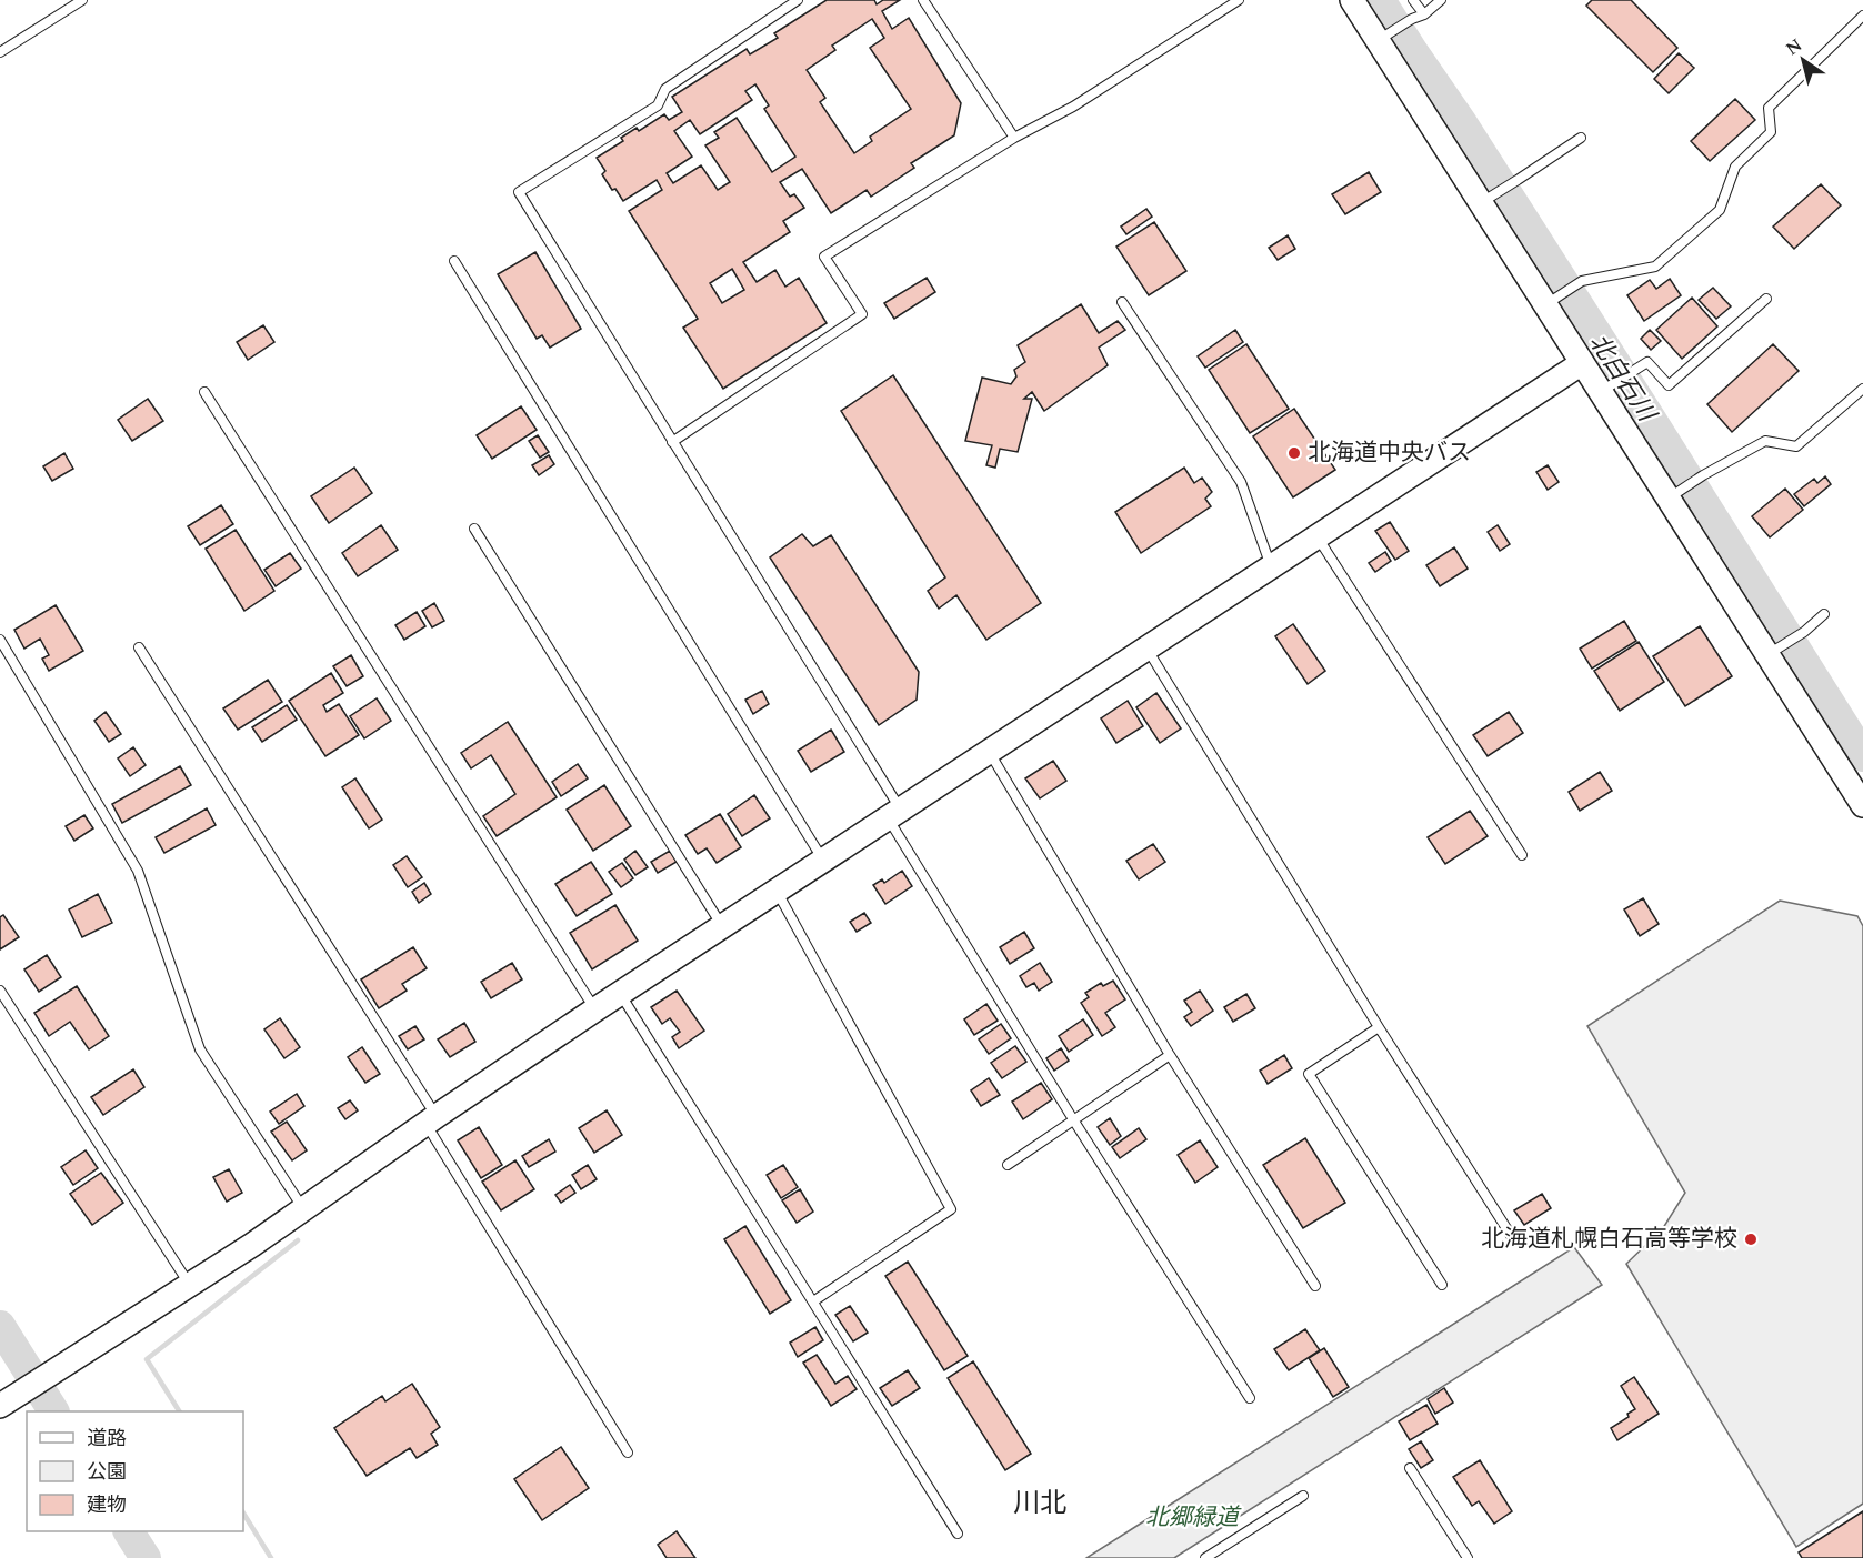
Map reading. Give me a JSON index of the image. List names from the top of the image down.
{
  "districts": ["川北"],
  "water": ["北白石川"],
  "parks": ["北郷緑道"],
  "places": ["北海道中央バス", "北海道札幌白石高等学校"],
  "legend": ["道路", "公園", "建物"],
  "north": "top left"
}
